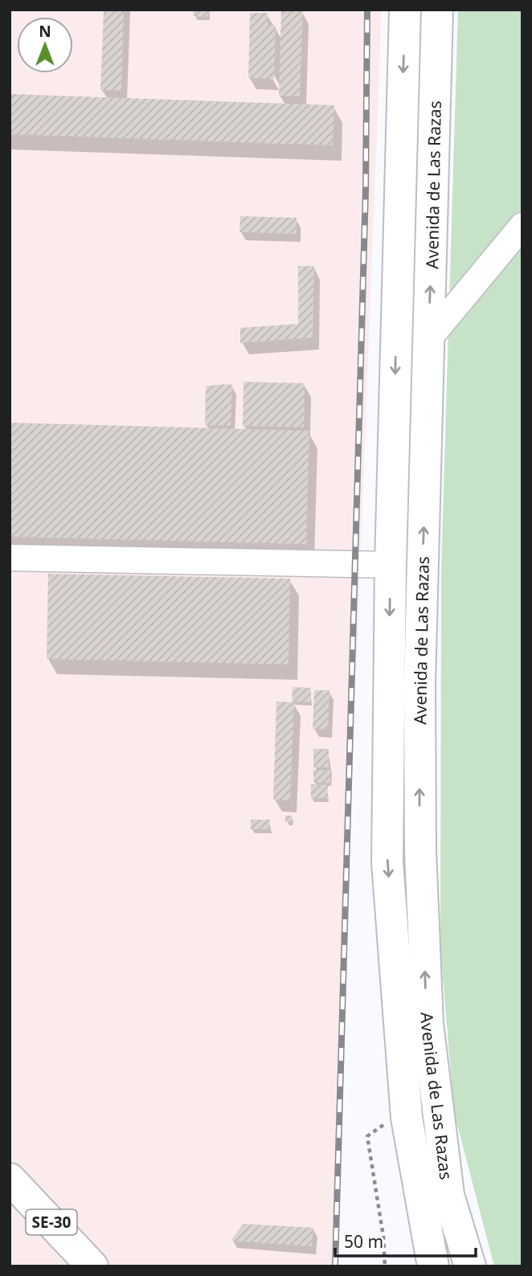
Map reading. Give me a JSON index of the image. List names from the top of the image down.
{
  "streets": {
    "main road": ["Avenida de Las Razas", "SE-30"]
  },
  "scale_bar": "50 m",
  "north": "top"
}
